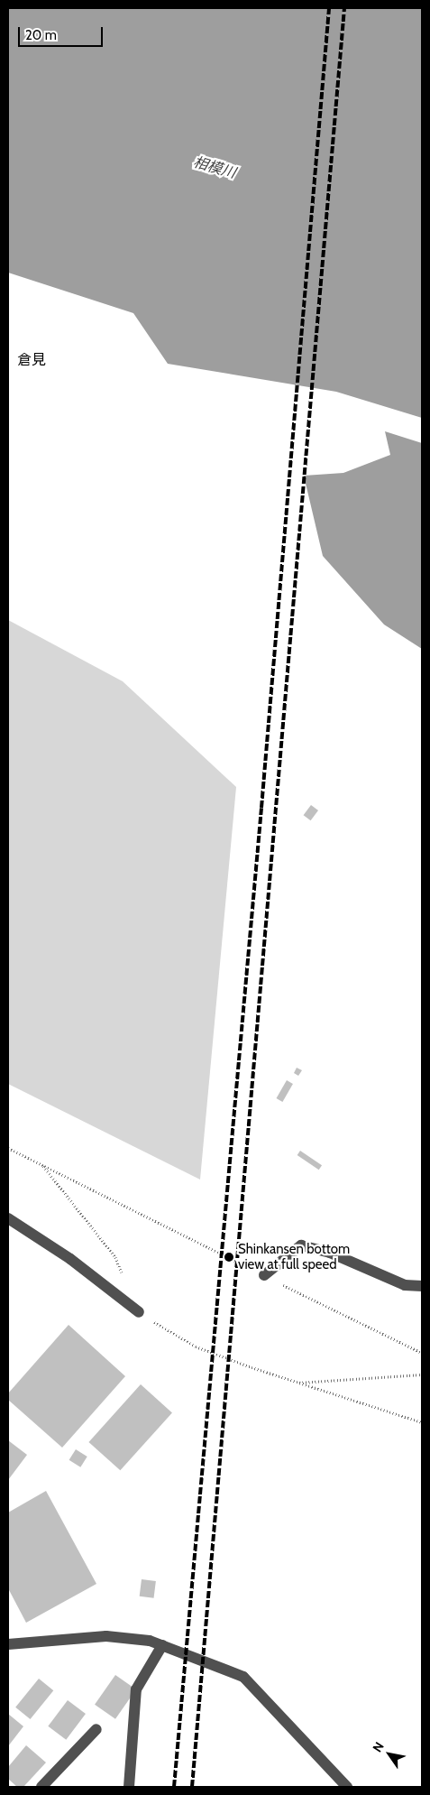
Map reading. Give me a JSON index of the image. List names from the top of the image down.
{
  "districts": ["倉見"],
  "water": ["相模川"],
  "places": ["Shinkansen bottom view at full speed"],
  "scale_bar": "20 m",
  "north": "top left"
}
